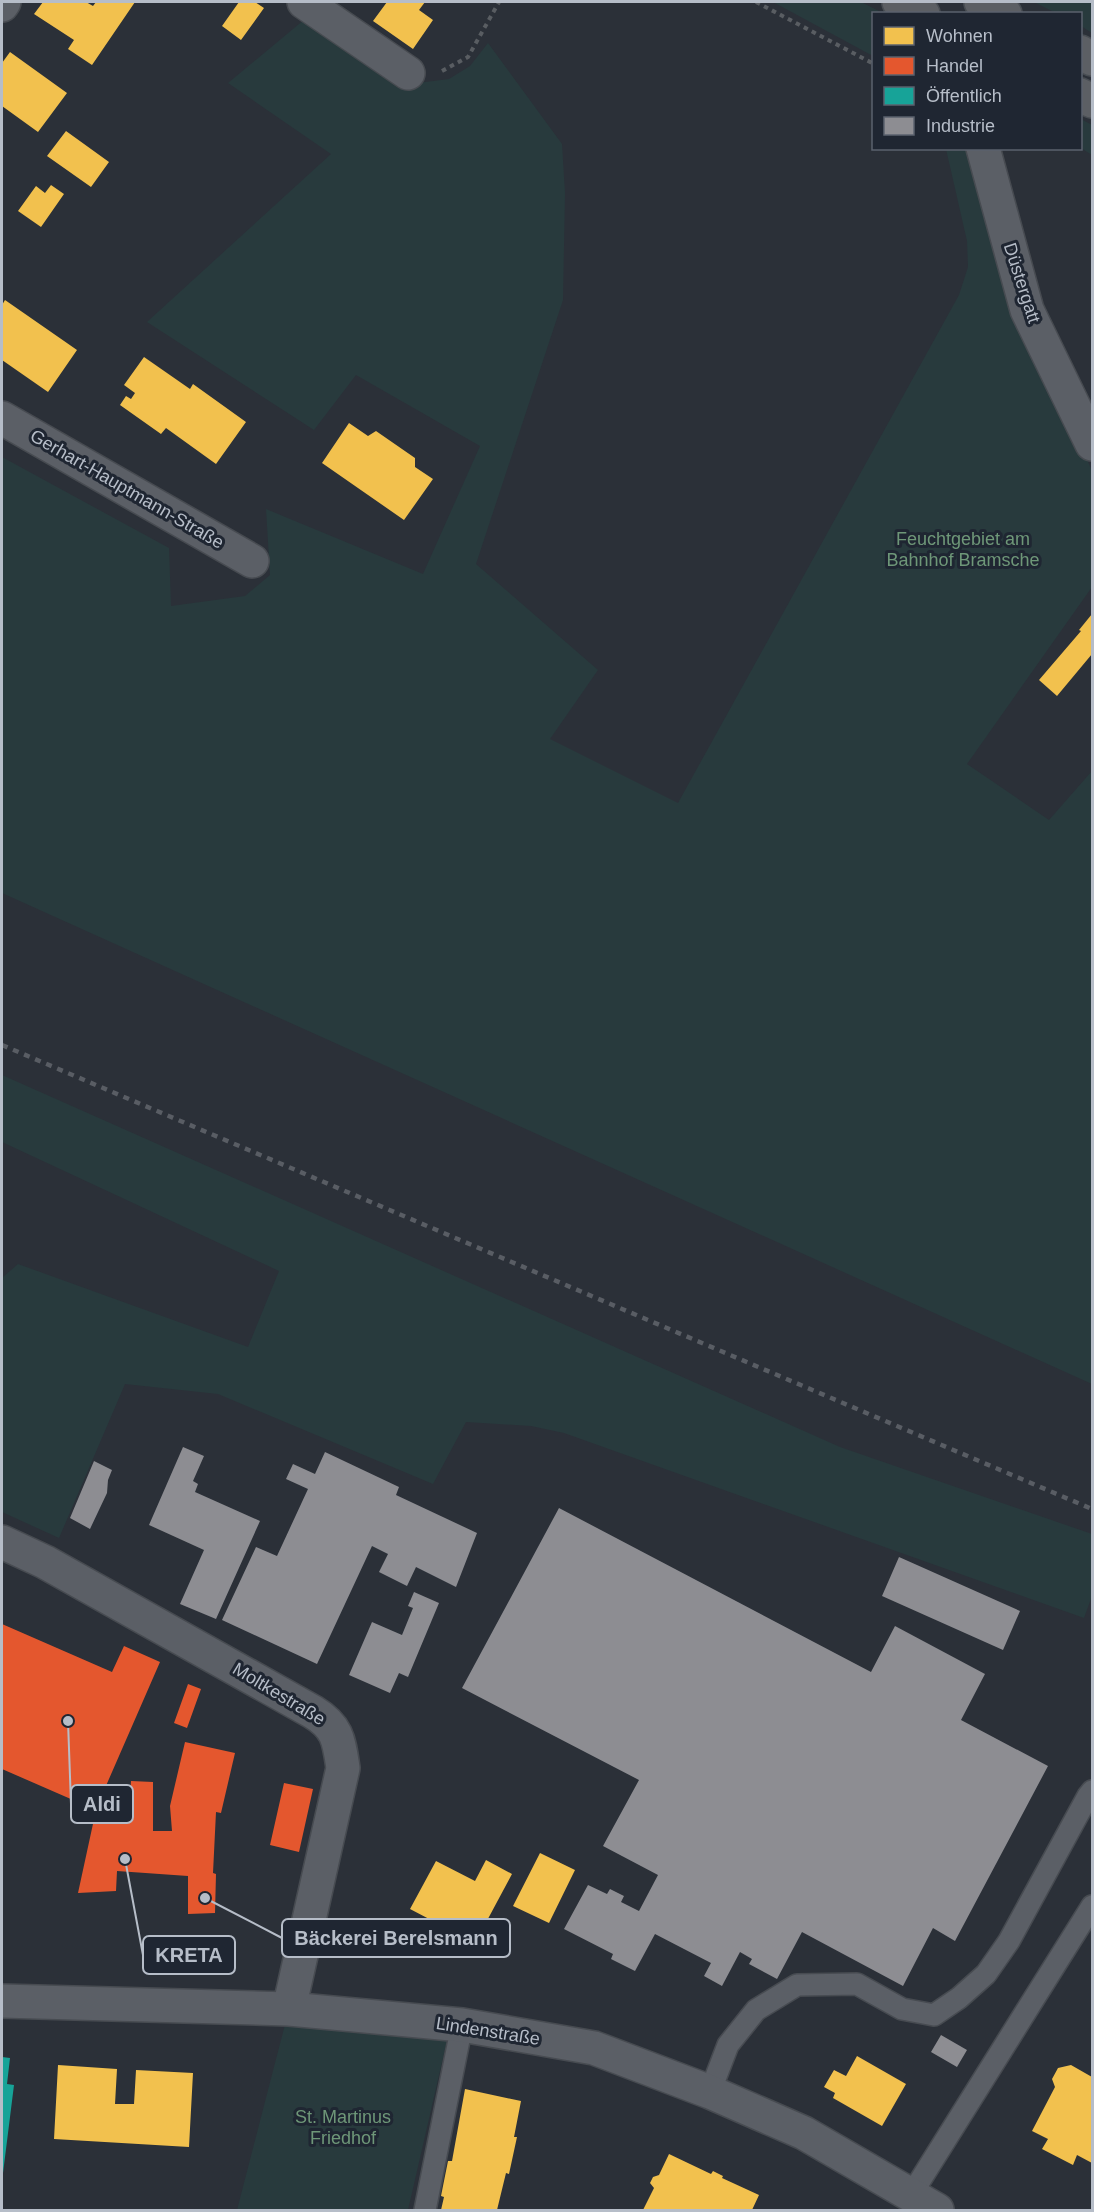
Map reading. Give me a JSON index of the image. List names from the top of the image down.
{
  "streets": {
    "street": [
      "Düstergatt",
      "Gerhart-Hauptmann-Straße",
      "Moltkestraße",
      "Lindenstraße"
    ]
  },
  "crossings": [
    ["Moltkestraße", "Lindenstraße"]
  ],
  "parks": ["Feuchtgebiet am Bahnhof Bramsche", "St. Martinus Friedhof"],
  "places": ["Aldi", "KRETA", "Bäckerei Berelsmann"],
  "legend": [
    "Wohnen",
    "Handel",
    "Öffentlich",
    "Industrie"
  ]
}
